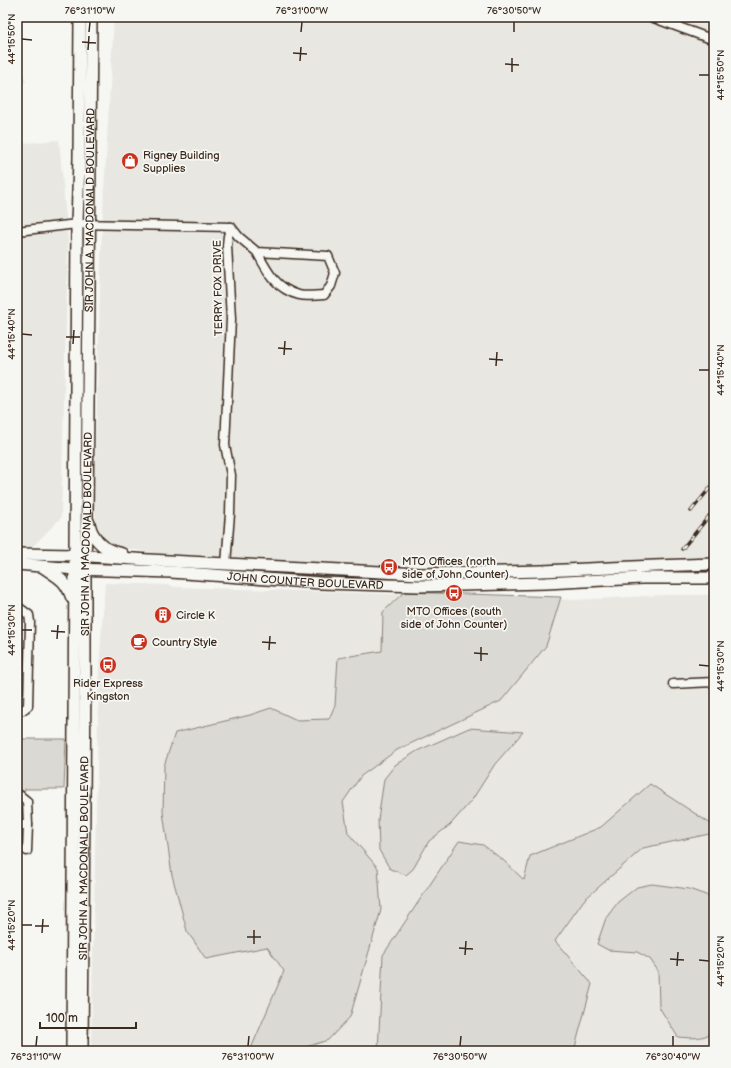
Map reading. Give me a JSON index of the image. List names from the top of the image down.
{
  "streets": {
    "main road": ["SIR JOHN A. MACDONALD BOULEVARD", "JOHN COUNTER BOULEVARD"],
    "street": ["TERRY FOX DRIVE"]
  },
  "crossings": [
    ["SIR JOHN A. MACDONALD BOULEVARD", "TERRY FOX DRIVE"],
    ["SIR JOHN A. MACDONALD BOULEVARD", "JOHN COUNTER BOULEVARD"],
    ["TERRY FOX DRIVE", "JOHN COUNTER BOULEVARD"]
  ],
  "places": {
    "shop": ["Rigney Building Supplies"],
    "bus stop": ["MTO Offices (north side of John Counter)", "MTO Offices (south side of John Counter)", "Rider Express Kingston"],
    "building": ["Circle K"],
    "cafe": ["Country Style"]
  },
  "scale_bar": "100 m",
  "coordinates": [
    "76°31'10\"W",
    "76°31'00\"W",
    "76°30'50\"W",
    "44°15'50\"N",
    "44°15'40\"N",
    "44°15'30\"N",
    "44°15'20\"N",
    "76°30'40\"W"
  ]
}
